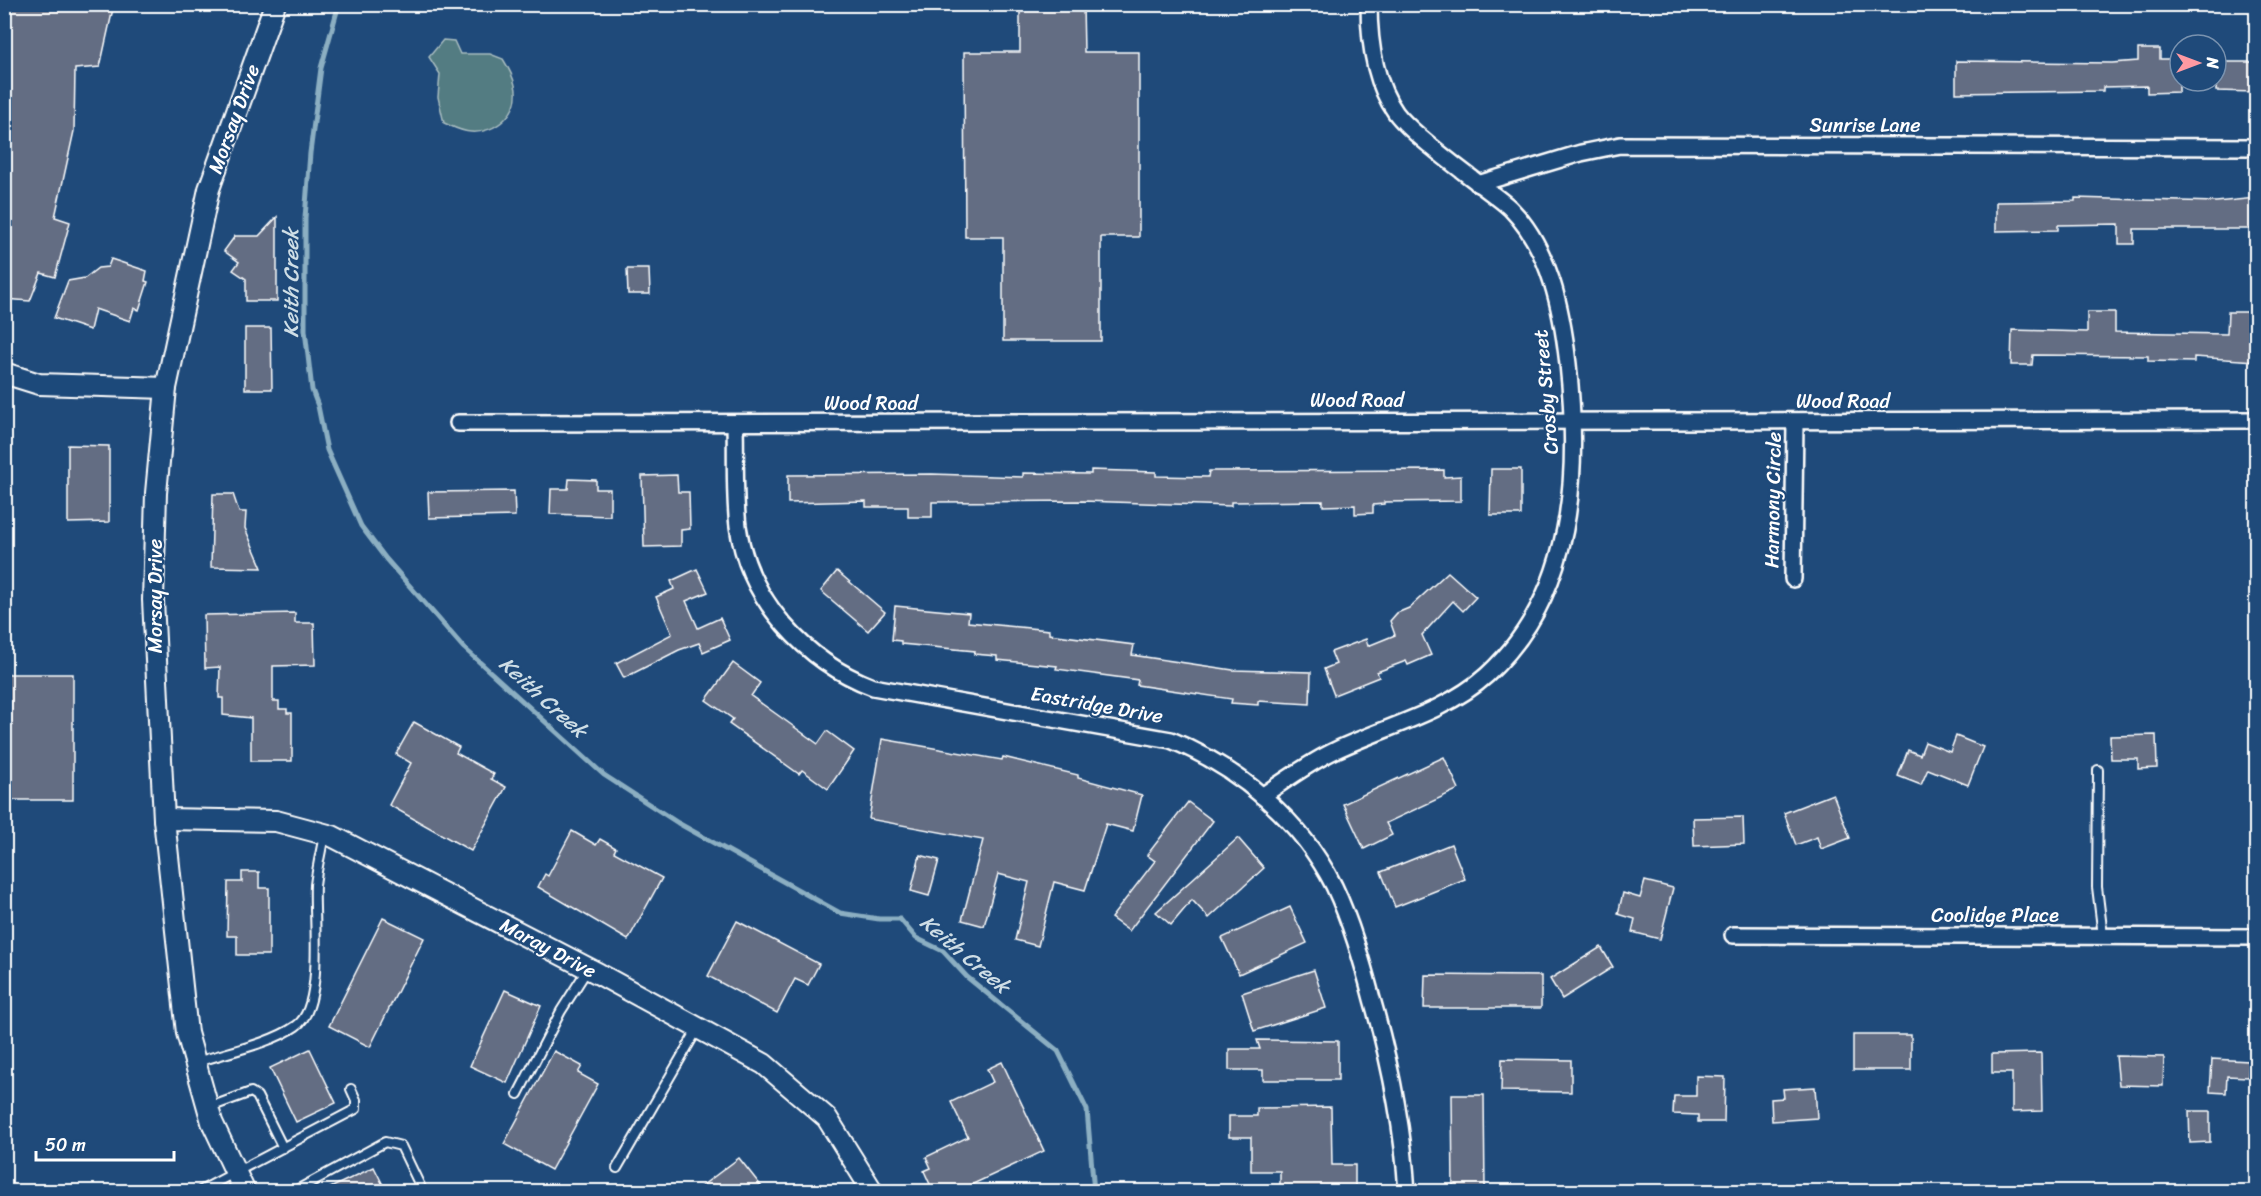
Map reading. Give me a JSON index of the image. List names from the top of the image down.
{
  "streets": {
    "street": [
      "Morsay Drive",
      "Sunrise Lane",
      "Crosby Street",
      "Wood Road",
      "Harmony Circle",
      "Eastridge Drive",
      "Coolidge Place",
      "Maray Drive"
    ]
  },
  "crossings": [
    ["Morsay Drive", "Maray Drive"],
    ["Sunrise Lane", "Crosby Street"],
    ["Crosby Street", "Wood Road"],
    ["Crosby Street", "Eastridge Drive"],
    ["Wood Road", "Harmony Circle"],
    ["Wood Road", "Eastridge Drive"]
  ],
  "water": ["Keith Creek"],
  "scale_bar": "50 m",
  "north": "right"
}
